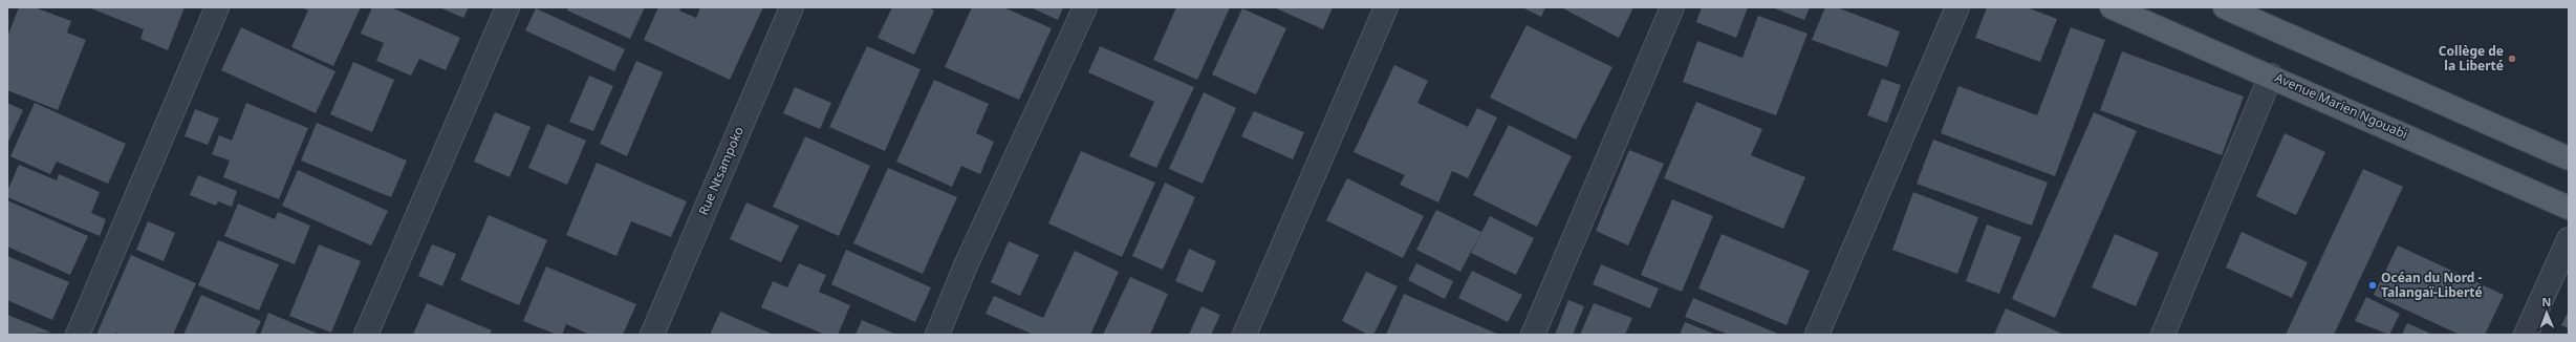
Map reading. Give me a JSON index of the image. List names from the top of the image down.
{
  "streets": {
    "main road": ["Avenue Marien Ngouabi"],
    "street": ["Rue Ntsampoko"]
  },
  "places": ["Collège de la Liberté", "Océan du Nord - Talangaï-Liberté"],
  "north": "top"
}
